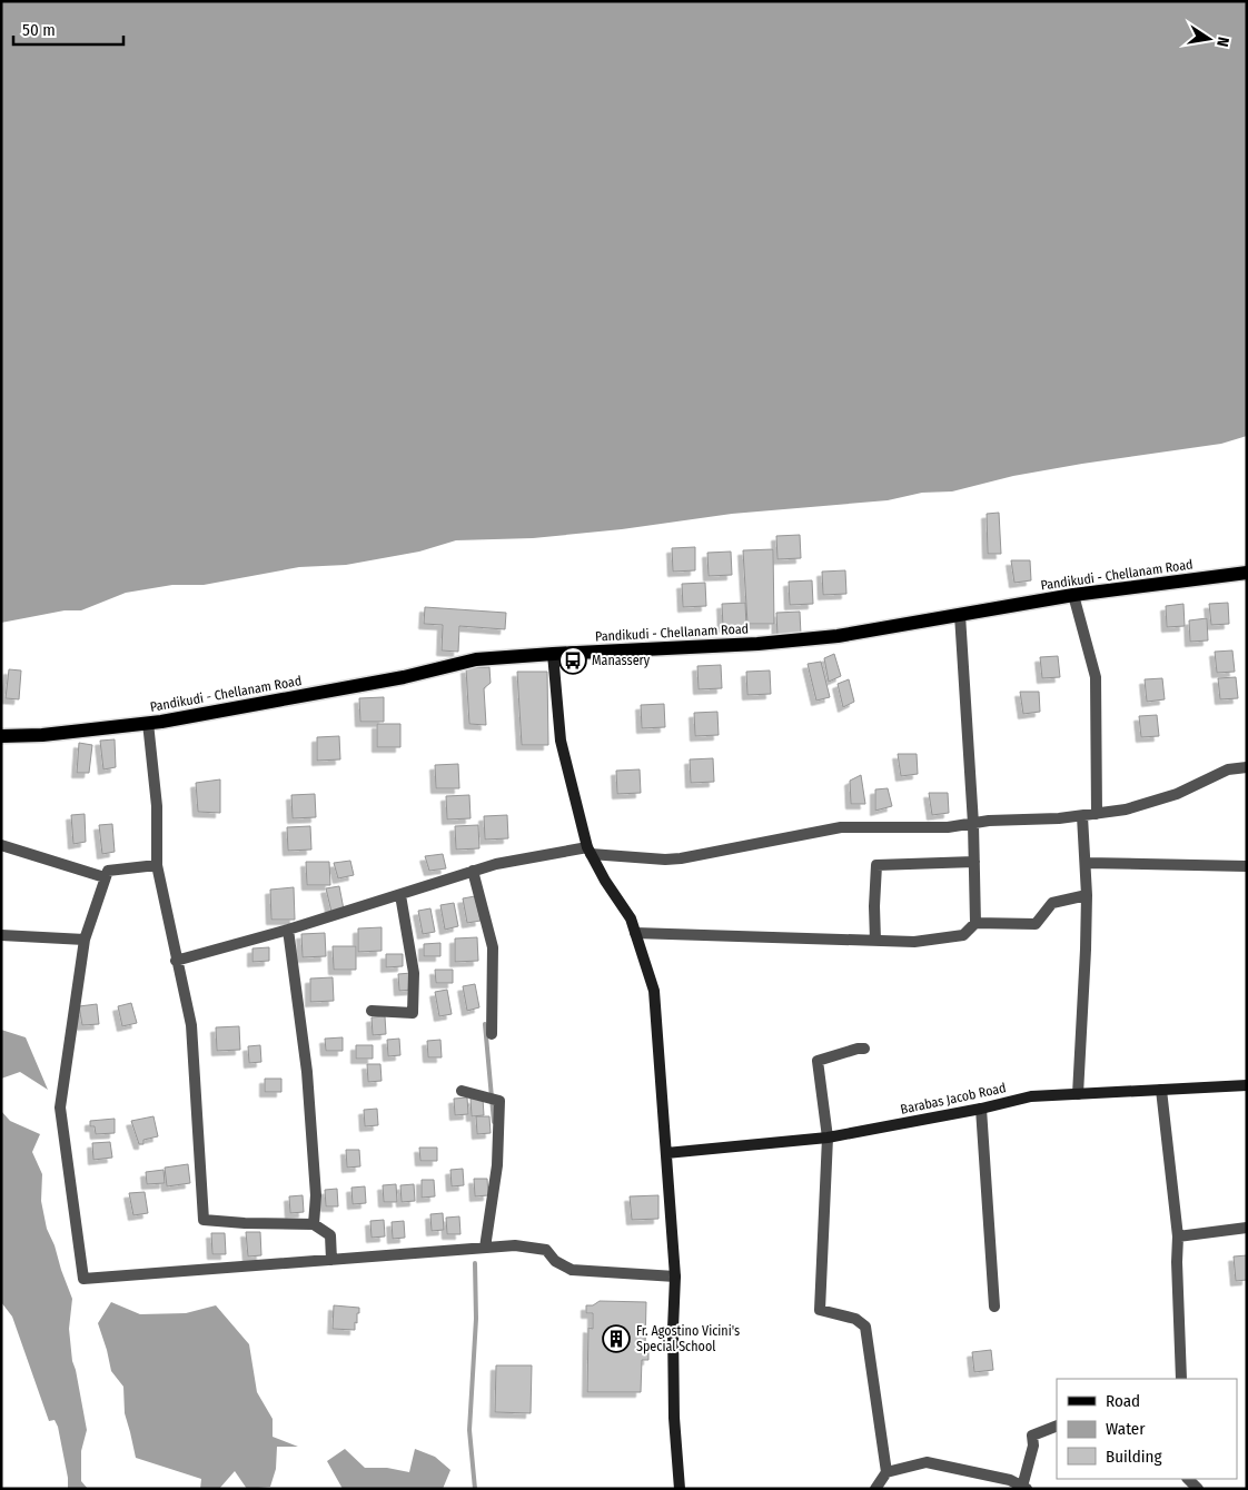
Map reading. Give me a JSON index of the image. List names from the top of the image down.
{
  "streets": {
    "main road": ["Pandikudi - Chellanam Road", "Barabas Jacob Road"]
  },
  "places": {
    "bus stop": ["Manassery"],
    "building": ["Fr. Agostino Vicini's Special School"]
  },
  "legend": ["Road", "Water", "Building"],
  "scale_bar": "50 m",
  "north": "right"
}
